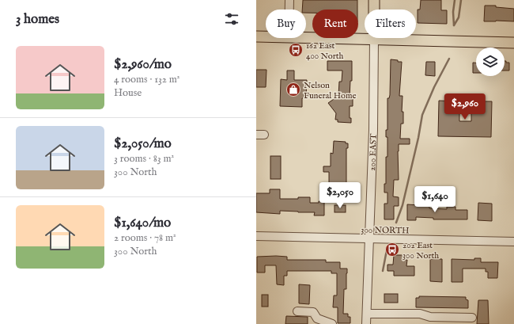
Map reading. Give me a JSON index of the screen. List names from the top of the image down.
{
  "streets": {
    "main road": ["200 EAST"],
    "street": ["300 NORTH"]
  },
  "crossings": [
    ["200 EAST", "300 NORTH"]
  ],
  "places": {
    "bus stop": ["162 East 400 North", "202 East 300 North"],
    "shop": ["Nelson Funeral Home"]
  },
  "page": {
    "heading": "3 homes",
    "chip": ["Buy", "Rent", "Filters"],
    "list": [
      {
        "name": "$2,960/mo",
        "note": "4 rooms · 132 m² · House"
      },
      {
        "name": "$2,050/mo",
        "note": "3 rooms · 83 m² · 300 North"
      },
      {
        "name": "$1,640/mo",
        "note": "2 rooms · 78 m² · 300 North"
      }
    ],
    "price": ["$2,960", "$2,050", "$1,640"]
  }
}
